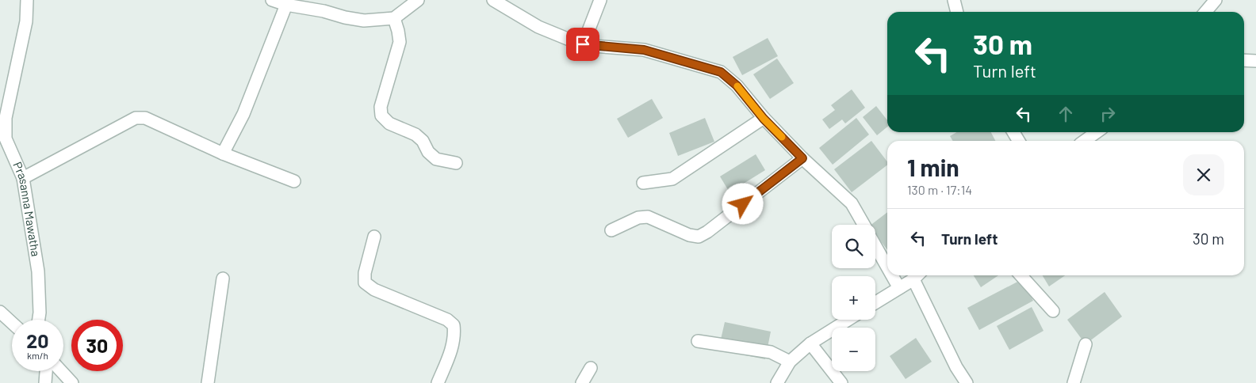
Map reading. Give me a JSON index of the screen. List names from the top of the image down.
{
  "streets": {
    "street": ["Prasanna Mawatha"]
  },
  "page": {
    "turn": ["30 m", "Turn left"],
    "heading": ["1 min", "130 m · 17:14"],
    "list": [
      {
        "name": "Turn left",
        "value": "30 m"
      }
    ],
    "map_buttons": ["+", "−"],
    "speed": "20 km/h",
    "limit": "30"
  }
}
